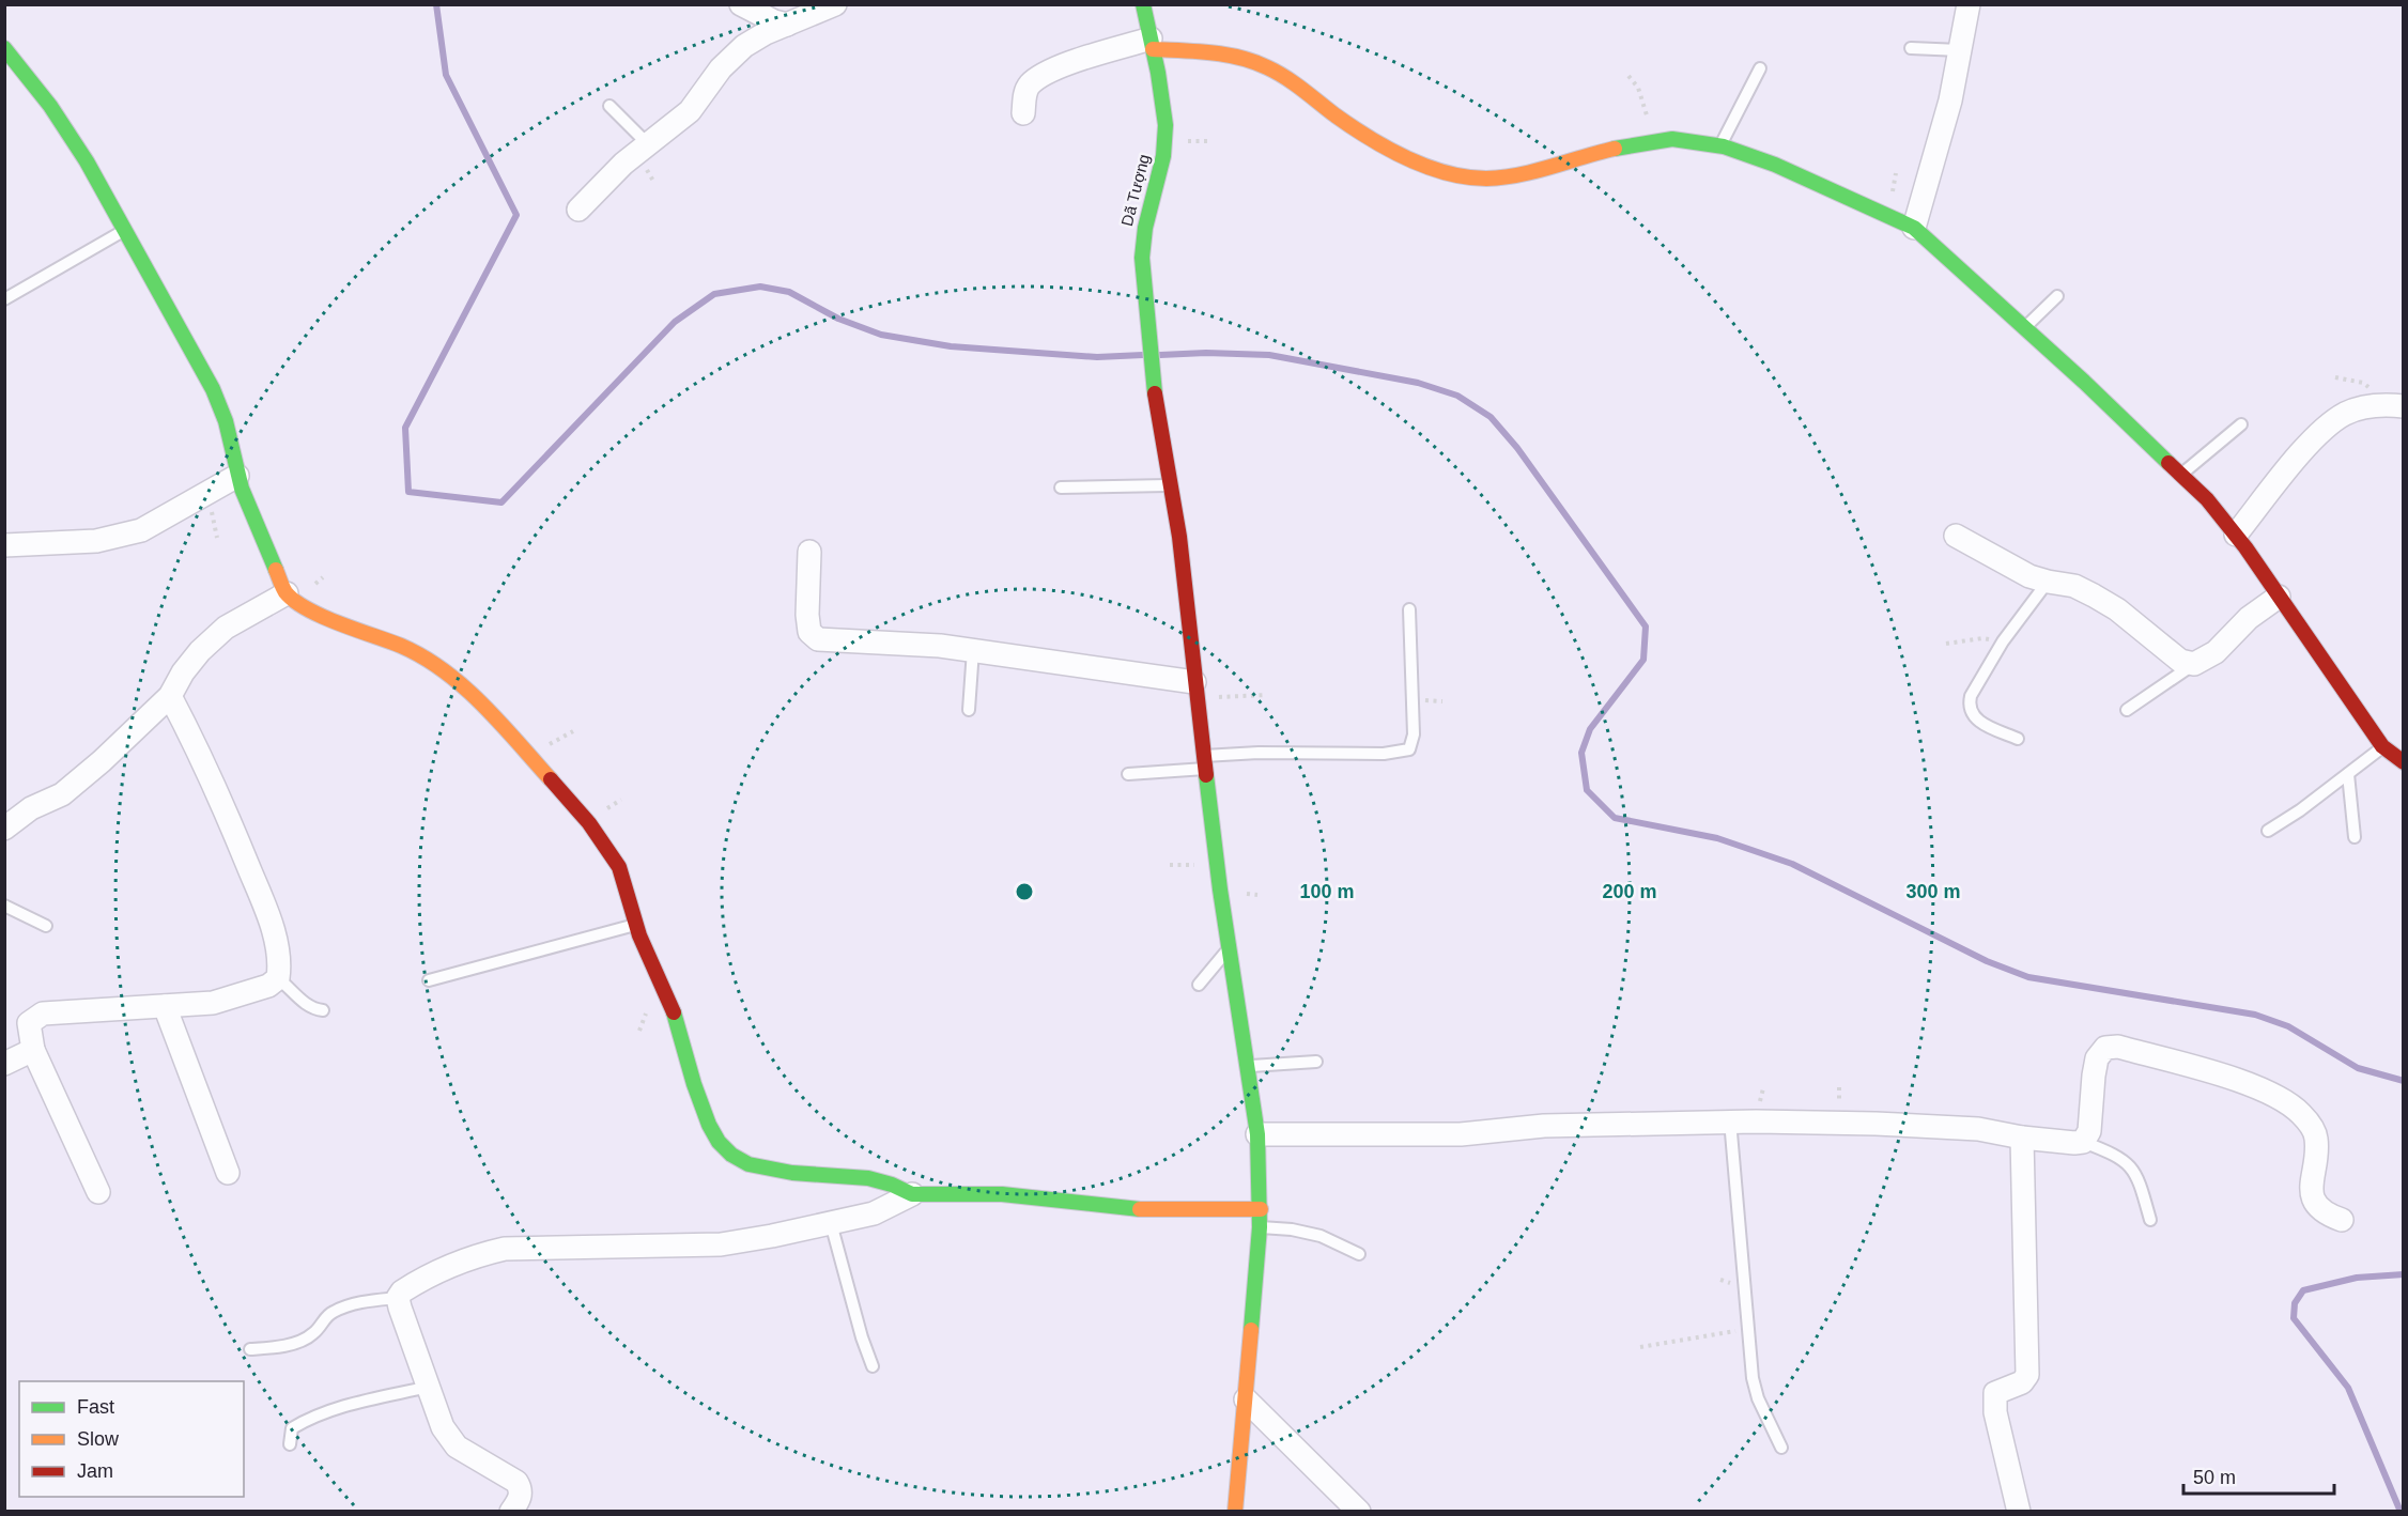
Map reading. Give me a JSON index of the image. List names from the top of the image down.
{
  "streets": {
    "street": ["Dã Tượng"]
  },
  "legend": ["Fast", "Slow", "Jam"],
  "scale_bar": "50 m",
  "rings": ["100 m", "200 m", "300 m"]
}
